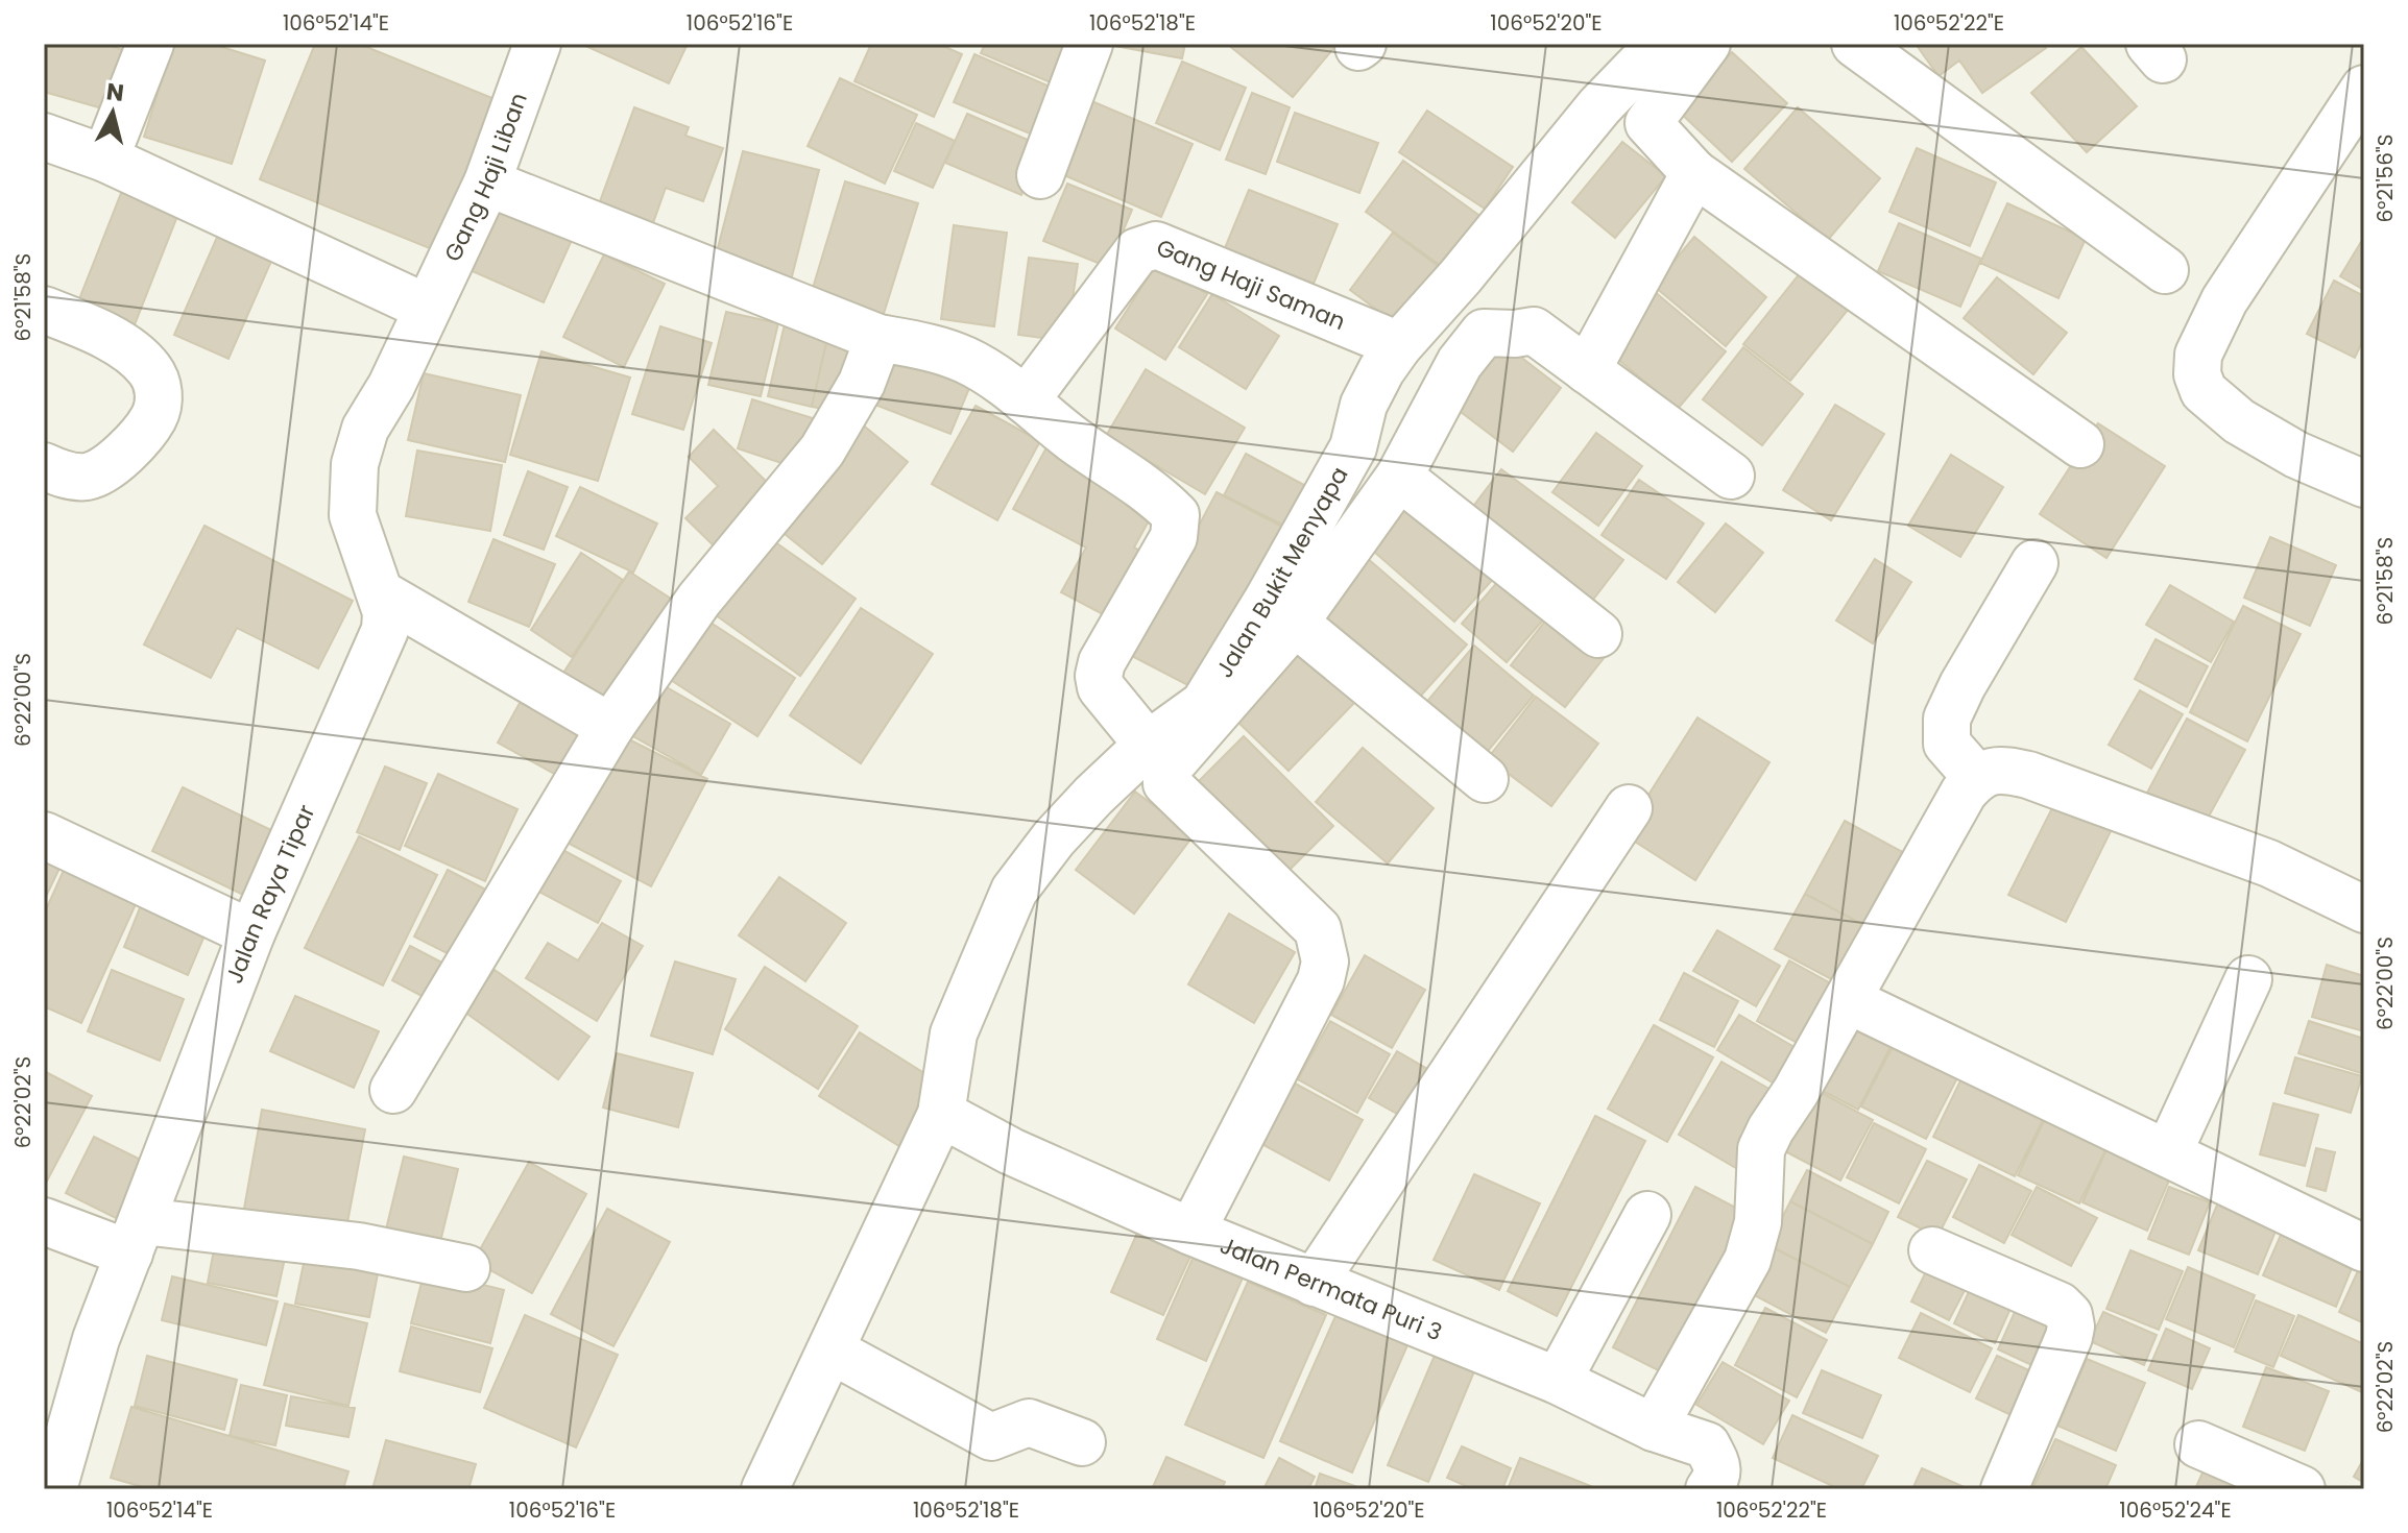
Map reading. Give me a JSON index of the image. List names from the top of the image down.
{
  "streets": {
    "street": [
      "Gang Haji Liban",
      "Gang Haji Saman",
      "Jalan Bukit Menyapa",
      "Jalan Raya Tipar",
      "Jalan Permata Puri 3"
    ]
  },
  "crossings": [
    ["Gang Haji Liban", "Jalan Raya Tipar"],
    ["Gang Haji Saman", "Jalan Bukit Menyapa"],
    ["Jalan Bukit Menyapa", "Jalan Permata Puri 3"]
  ],
  "north": "top",
  "coordinates": [
    "106°52'14\"E",
    "106°52'16\"E",
    "106°52'18\"E",
    "106°52'20\"E",
    "106°52'22\"E",
    "6°21'56\"S",
    "6°21'58\"S",
    "6°22'00\"S",
    "6°22'02\"S",
    "106°52'24\"E"
  ]
}
